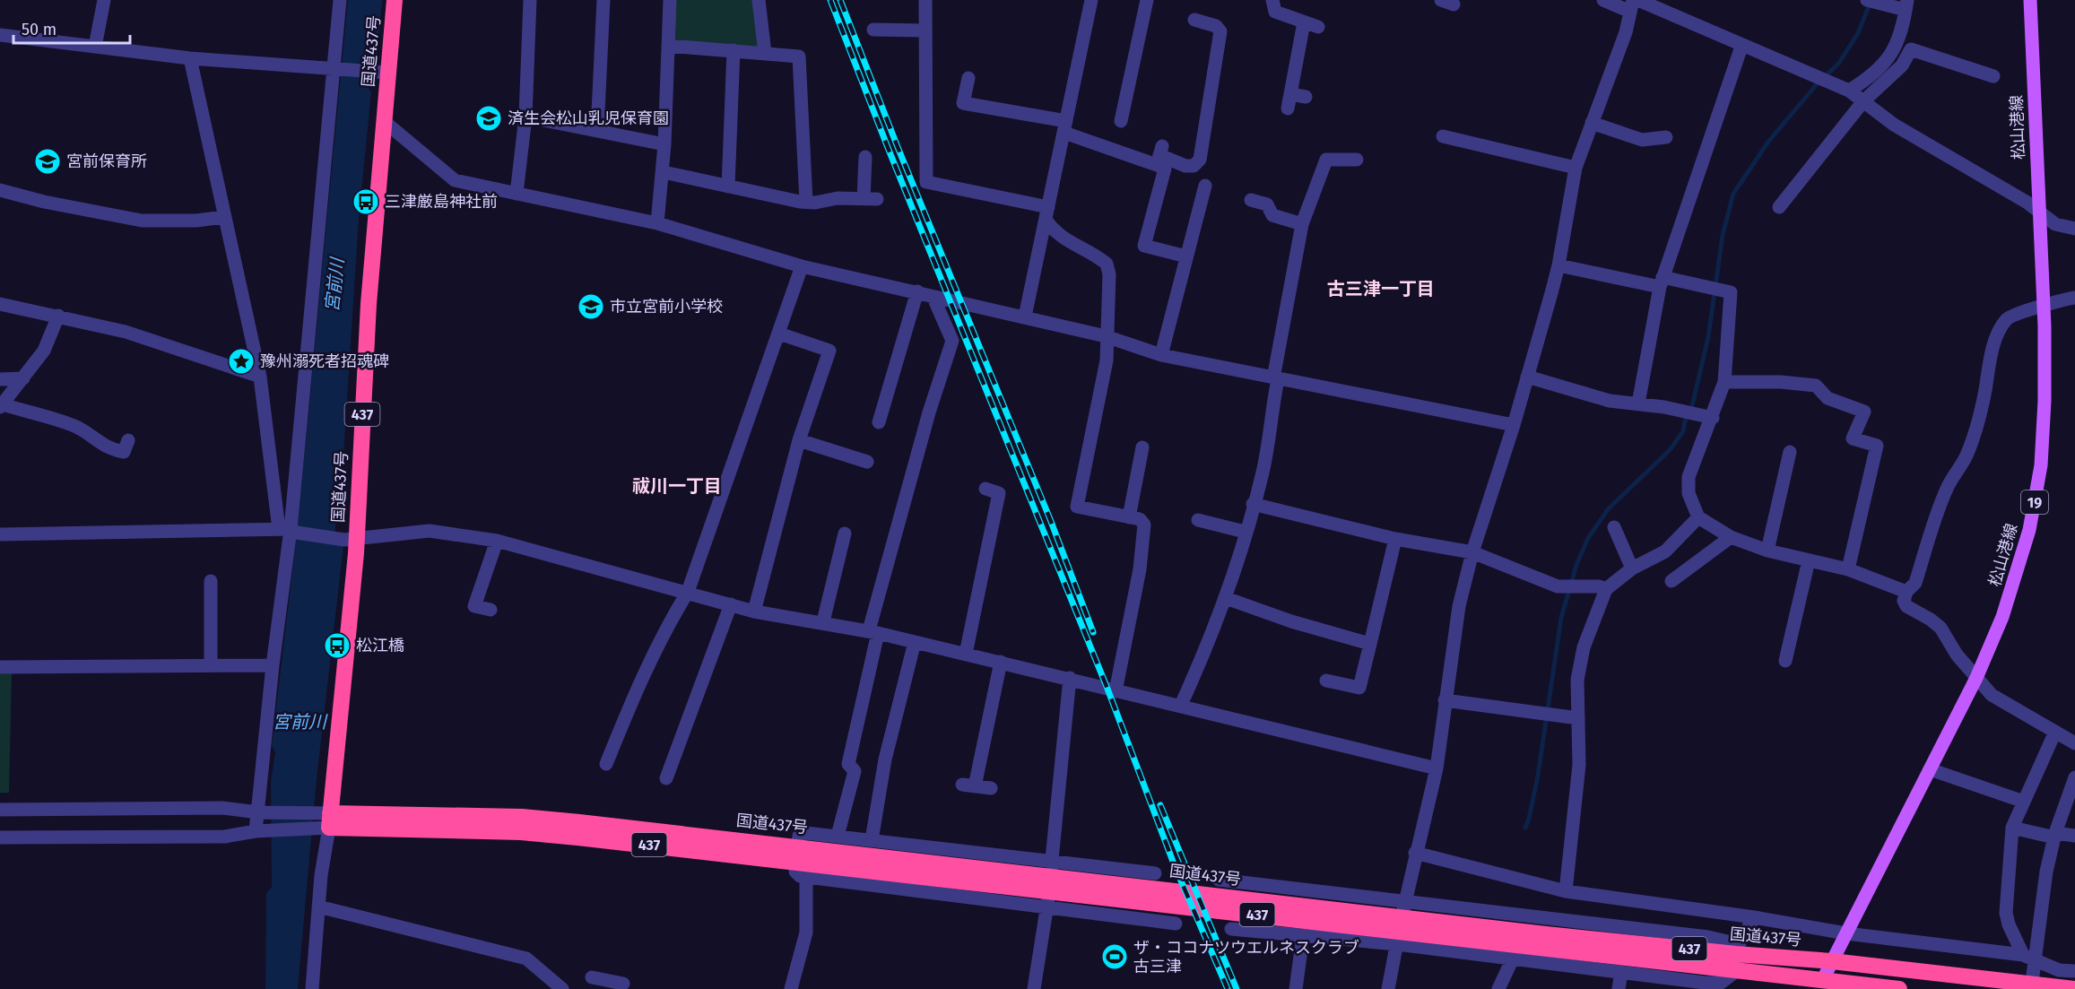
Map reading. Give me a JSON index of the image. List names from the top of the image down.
{
  "streets": {
    "highway": ["国道437号", "437"],
    "main road": ["松山港線", "19"]
  },
  "crossings": [
    ["国道437号", "松山港線"]
  ],
  "districts": ["古三津一丁目", "祓川一丁目"],
  "water": ["宮前川"],
  "places": {
    "school or university": ["済生会松山乳児保育園", "宮前保育所", "市立宮前小学校"],
    "bus stop": ["三津厳島神社前", "松江橋"],
    "place": ["豫州溺死者招魂碑"],
    "sports": ["ザ・ココナツウエルネスクラブ 古三津"]
  },
  "scale_bar": "50 m"
}
